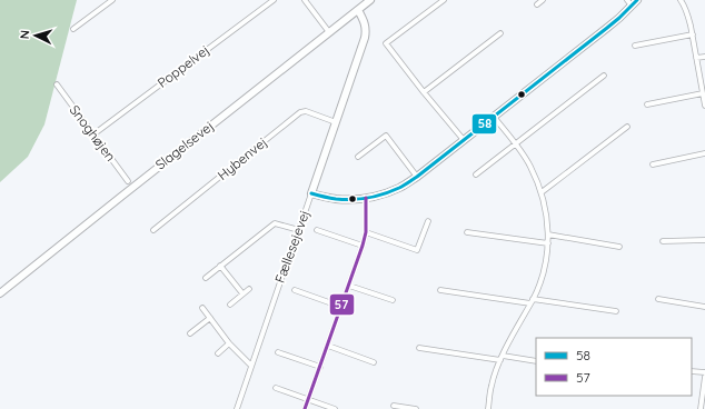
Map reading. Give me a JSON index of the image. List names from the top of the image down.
{
  "streets": {
    "street": [
      "Poppelvej",
      "Snoghøjen",
      "Slagelsevej",
      "Hybenvej",
      "Fællesejevej"
    ]
  },
  "crossings": [
    ["Poppelvej", "Snoghøjen"],
    ["Slagelsevej", "Fællesejevej"],
    ["Hybenvej", "Fællesejevej"]
  ],
  "lines": ["transit line 58", "transit line 57"],
  "legend": ["58", "57"],
  "north": "left"
}
